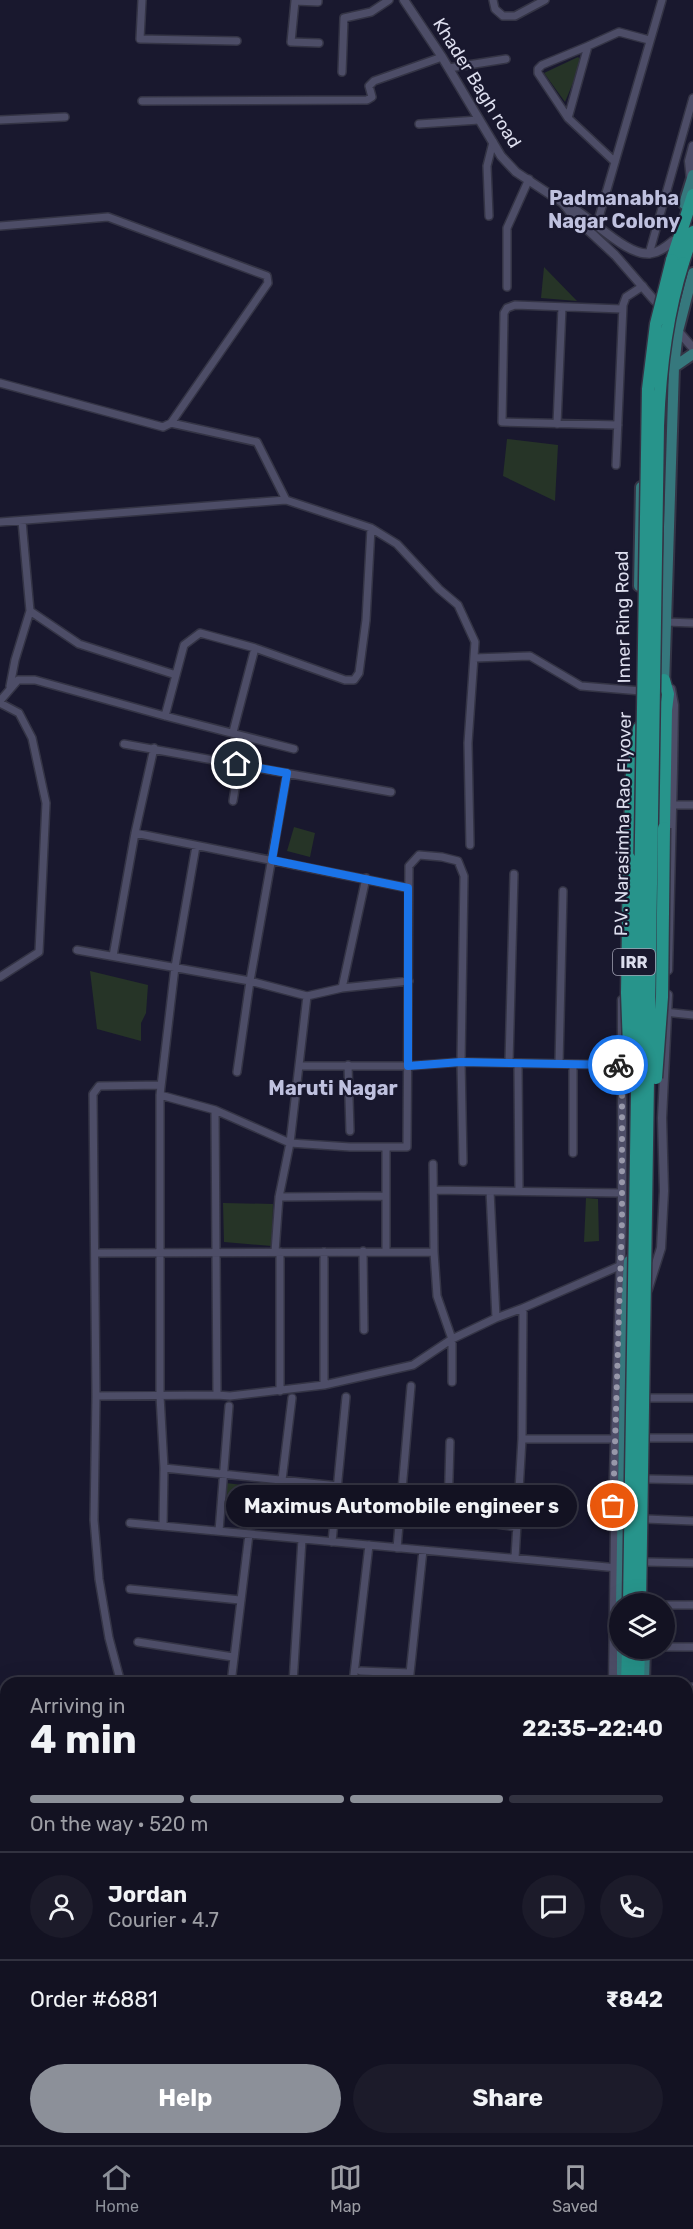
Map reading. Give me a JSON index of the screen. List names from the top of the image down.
{
  "streets": {
    "highway": ["P.V. Narasimha Rao Flyover"],
    "main road": ["Inner Ring Road", "IRR"],
    "street": ["Khader Bagh road"]
  },
  "crossings": [
    ["Khader Bagh road", "Inner Ring Road"]
  ],
  "districts": ["Padmanabha Nagar Colony", "Maruti Nagar"],
  "places": ["Maximus Automobile engineer s"],
  "page": {
    "bubble": "Maximus Automobile engineer s",
    "heading": ["4 min", "Arriving in", "22:35–22:40"],
    "panel": [
      "Jordan",
      "Courier · 4.7",
      "Order #6881",
      "₹842"
    ],
    "bar": "On the way · 520 m",
    "buttons": ["Help", "Share"],
    "tabs": ["Home", "Map", "Saved"]
  }
}
